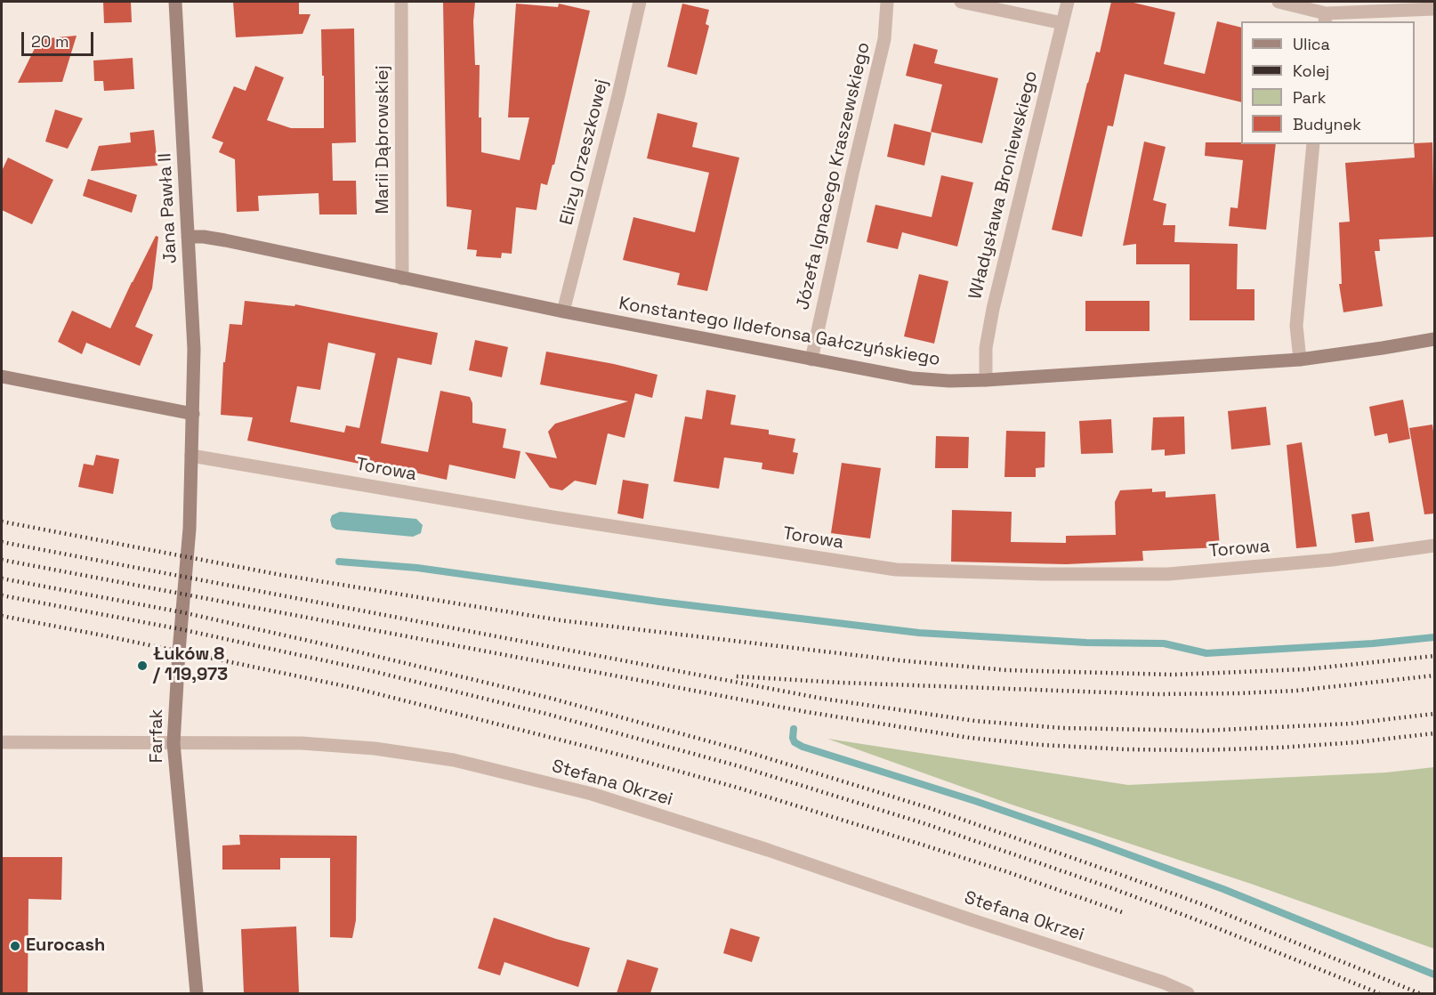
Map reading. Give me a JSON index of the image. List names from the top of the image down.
{
  "streets": {
    "street": [
      "Marii Dąbrowskiej",
      "Elizy Orzeszkowej",
      "Józefa Ignacego Kraszewskiego",
      "Władysława Broniewskiego",
      "Jana Pawła II",
      "Konstantego Ildefonsa Gałczyńskiego",
      "Torowa",
      "Farfak",
      "Stefana Okrzei"
    ]
  },
  "crossings": [
    ["Marii Dąbrowskiej", "Konstantego Ildefonsa Gałczyńskiego"],
    ["Elizy Orzeszkowej", "Konstantego Ildefonsa Gałczyńskiego"],
    ["Józefa Ignacego Kraszewskiego", "Konstantego Ildefonsa Gałczyńskiego"],
    ["Władysława Broniewskiego", "Konstantego Ildefonsa Gałczyńskiego"],
    ["Jana Pawła II", "Konstantego Ildefonsa Gałczyńskiego"],
    ["Jana Pawła II", "Farfak"],
    ["Torowa", "Farfak"],
    ["Farfak", "Stefana Okrzei"]
  ],
  "places": ["Łuków 8 / 119,973", "Eurocash"],
  "legend": [
    "Ulica",
    "Kolej",
    "Park",
    "Budynek"
  ],
  "scale_bar": "20 m"
}
